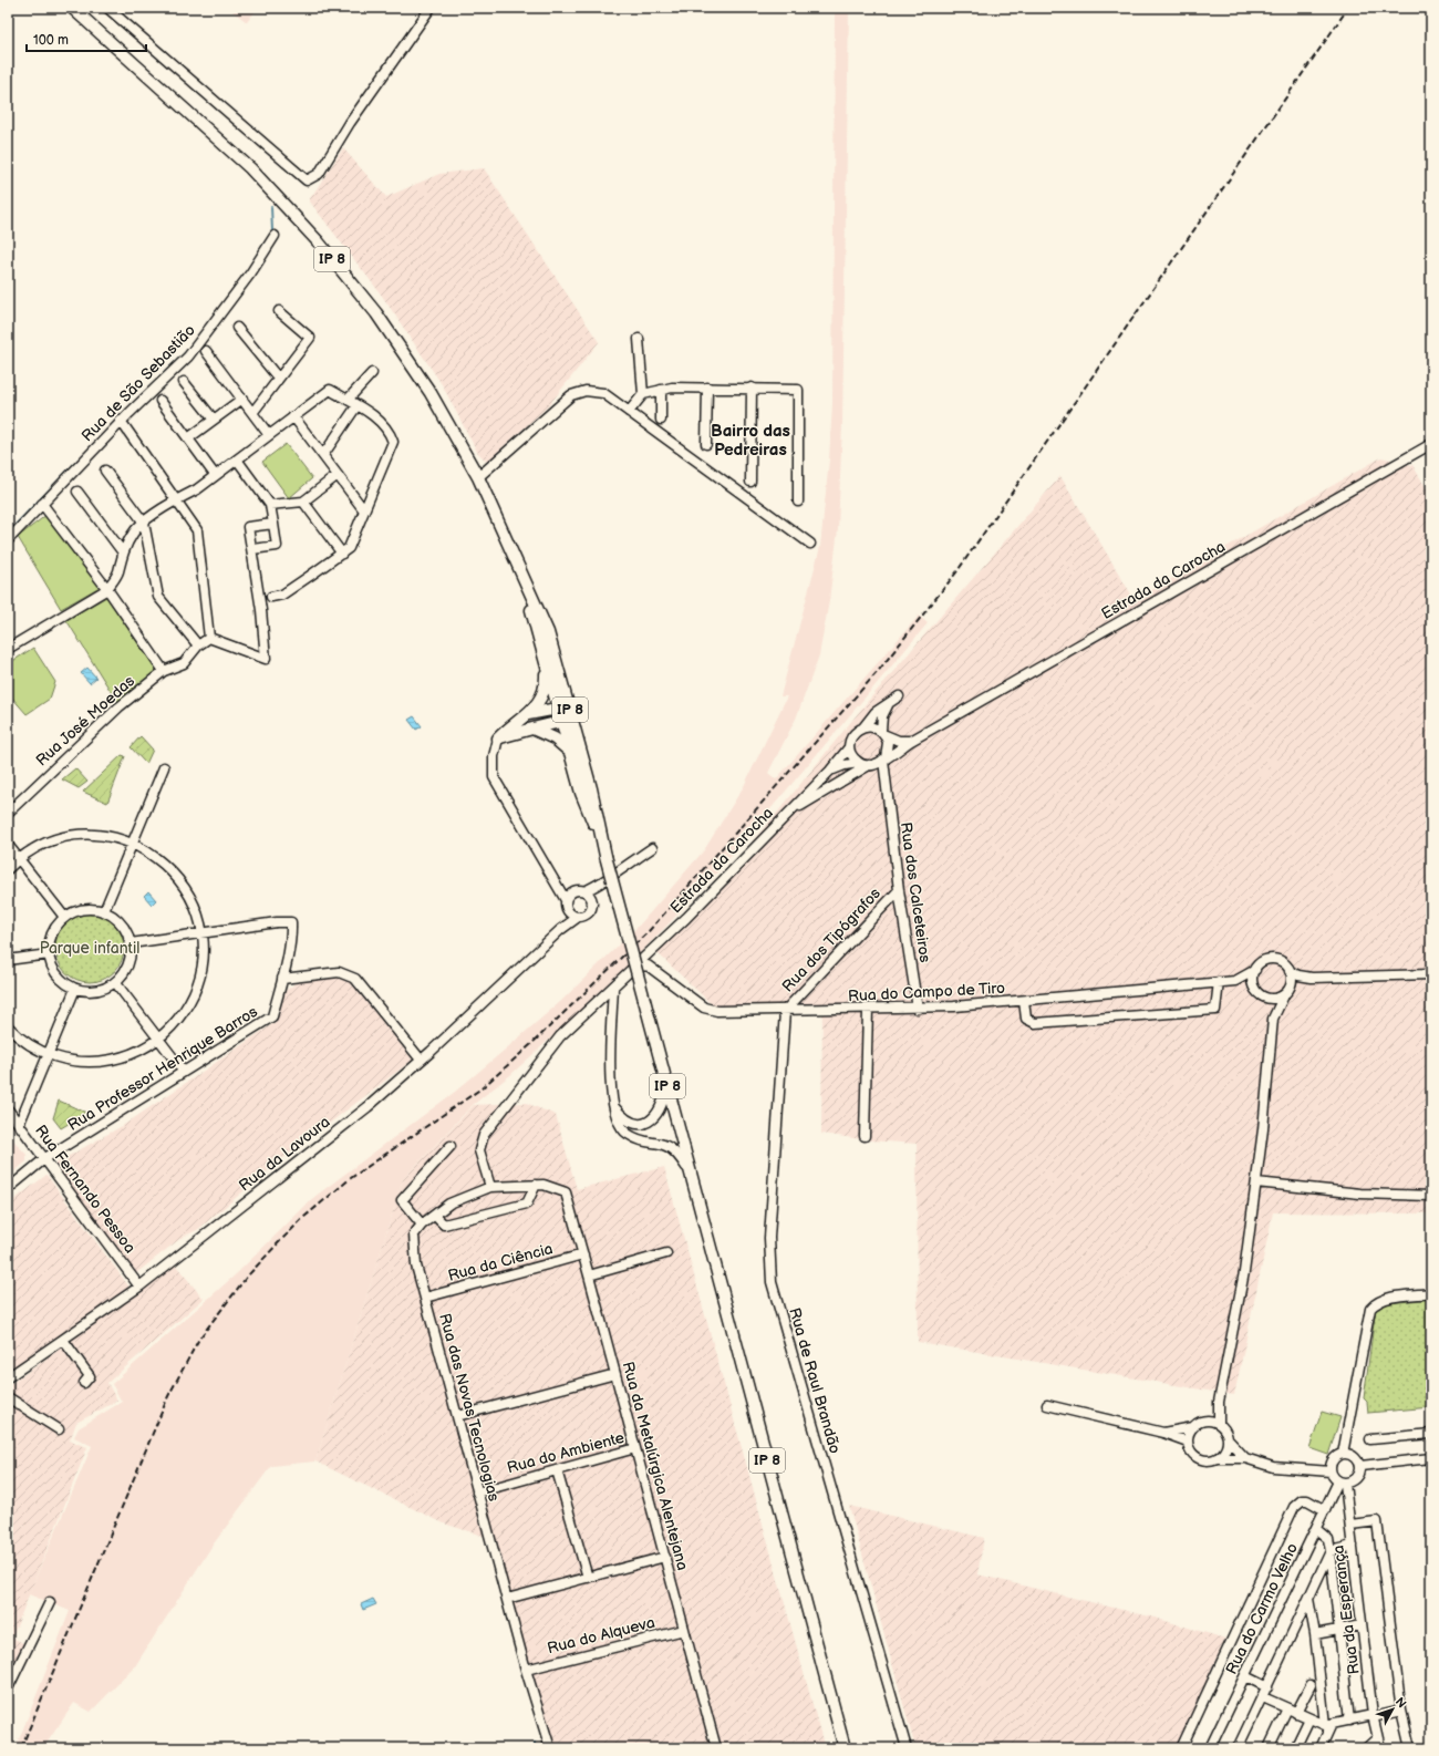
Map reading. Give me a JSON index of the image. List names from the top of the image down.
{
  "streets": {
    "main road": ["IP 8"],
    "street": [
      "Rua de São Sebastião",
      "Estrada da Carocha",
      "Rua José Moedas",
      "Rua dos Calceteiros",
      "Rua dos Tipógrafos",
      "Rua do Campo de Tiro",
      "Rua Professor Henrique Barros",
      "Rua da Lavoura",
      "Rua Fernando Pessoa",
      "Rua da Ciência",
      "Rua de Raul Brandão",
      "Rua das Novas Tecnologias",
      "Rua do Ambiente",
      "Rua da Metalúrgica Alentejana",
      "Rua do Carmo Velho",
      "Rua da Esperança",
      "Rua do Alqueva"
    ]
  },
  "crossings": [
    ["Estrada da Carocha", "Rua dos Calceteiros"],
    ["Estrada da Carocha", "Rua do Campo de Tiro"],
    ["Rua dos Calceteiros", "Rua dos Tipógrafos"],
    ["Rua dos Calceteiros", "Rua do Campo de Tiro"],
    ["Rua dos Tipógrafos", "Rua do Campo de Tiro"],
    ["Rua dos Tipógrafos", "Rua de Raul Brandão"],
    ["Rua do Campo de Tiro", "Rua de Raul Brandão"],
    ["Rua Professor Henrique Barros", "Rua Fernando Pessoa"],
    ["Rua da Lavoura", "Rua Fernando Pessoa"],
    ["Rua da Ciência", "Rua das Novas Tecnologias"],
    ["Rua da Ciência", "Rua da Metalúrgica Alentejana"],
    ["Rua das Novas Tecnologias", "Rua do Ambiente"],
    ["Rua das Novas Tecnologias", "Rua do Alqueva"],
    ["Rua do Ambiente", "Rua da Metalúrgica Alentejana"],
    ["Rua da Metalúrgica Alentejana", "Rua do Alqueva"],
    ["Rua do Carmo Velho", "Rua da Esperança"]
  ],
  "districts": ["Bairro das Pedreiras"],
  "parks": ["Parque infantil"],
  "scale_bar": "100 m",
  "north": "top right"
}
